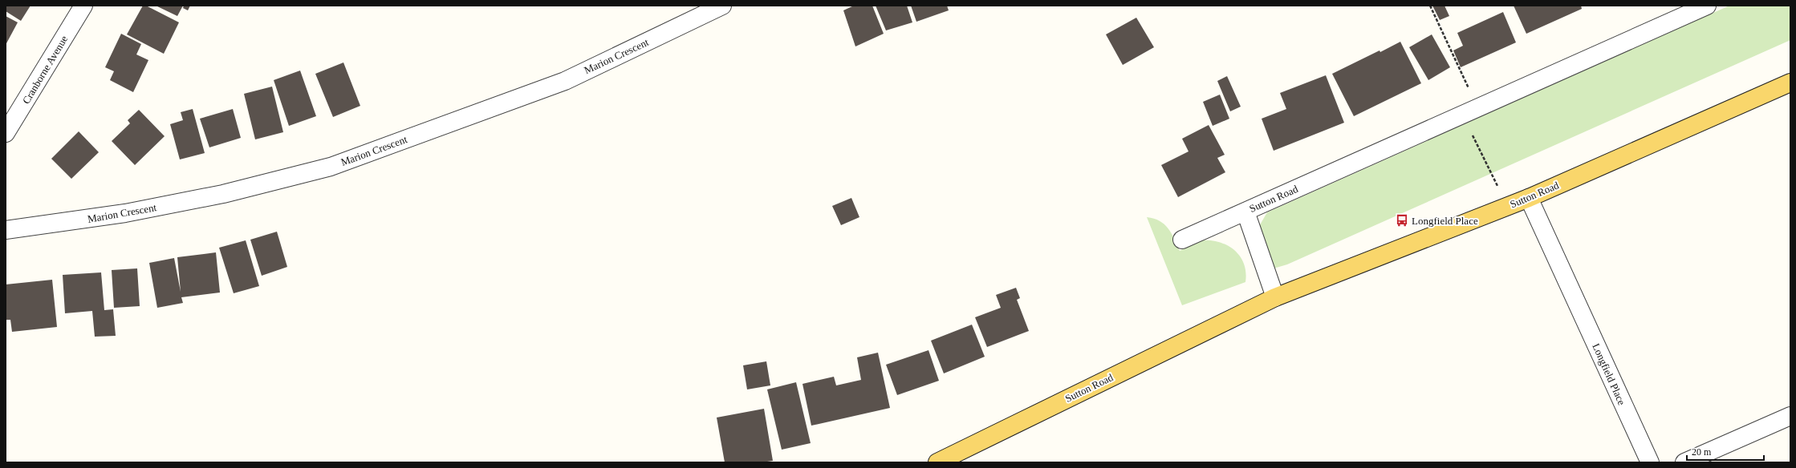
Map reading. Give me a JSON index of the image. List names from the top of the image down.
{
  "streets": {
    "main road": ["Sutton Road"],
    "street": ["Marion Crescent", "Cranborne Avenue", "Longfield Place"]
  },
  "crossings": [
    ["Sutton Road", "Longfield Place"]
  ],
  "places": {
    "bus stop": ["Longfield Place"]
  },
  "scale_bar": "20 m"
}
